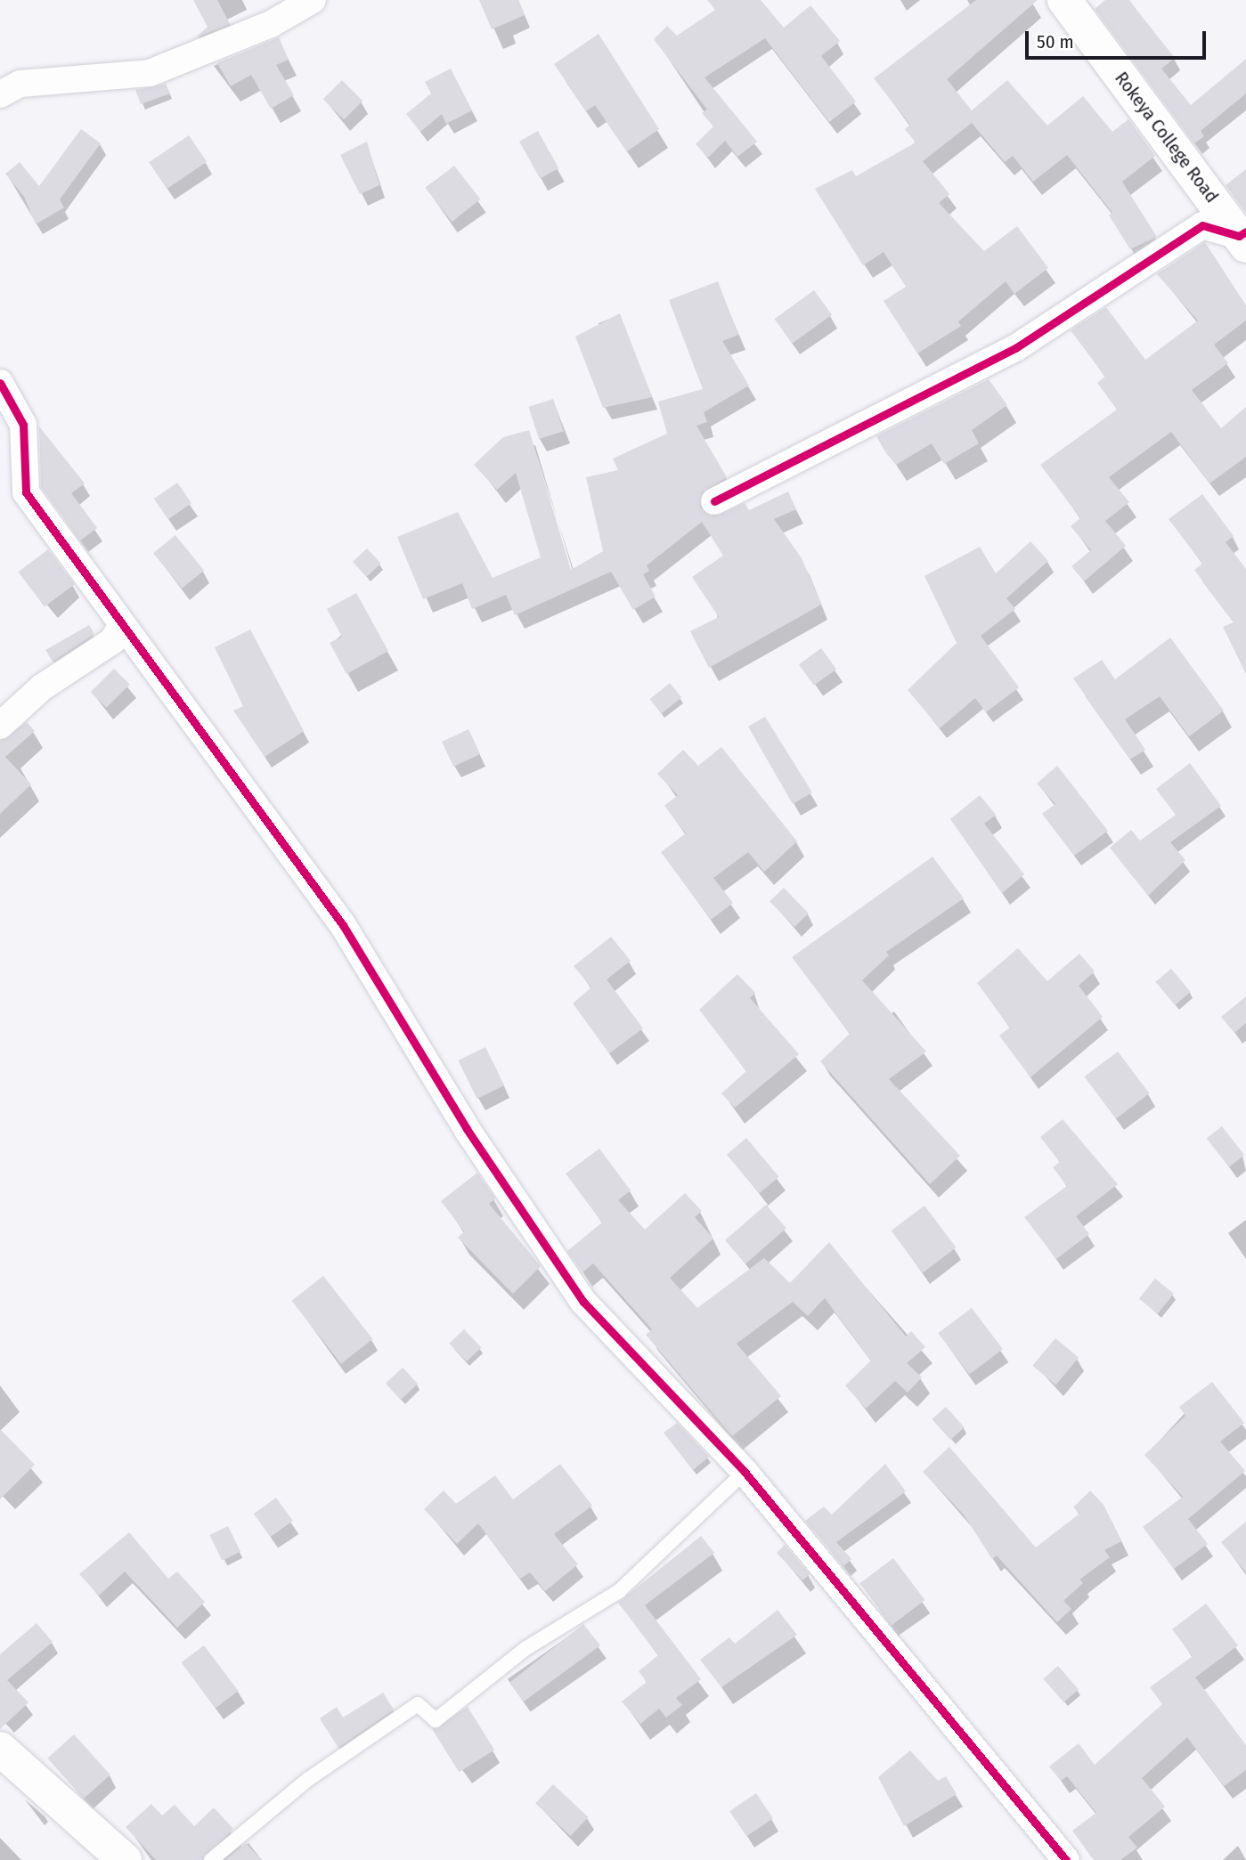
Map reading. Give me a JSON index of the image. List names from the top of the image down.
{
  "streets": {
    "street": ["Rokeya College Road"]
  },
  "scale_bar": "50 m"
}
